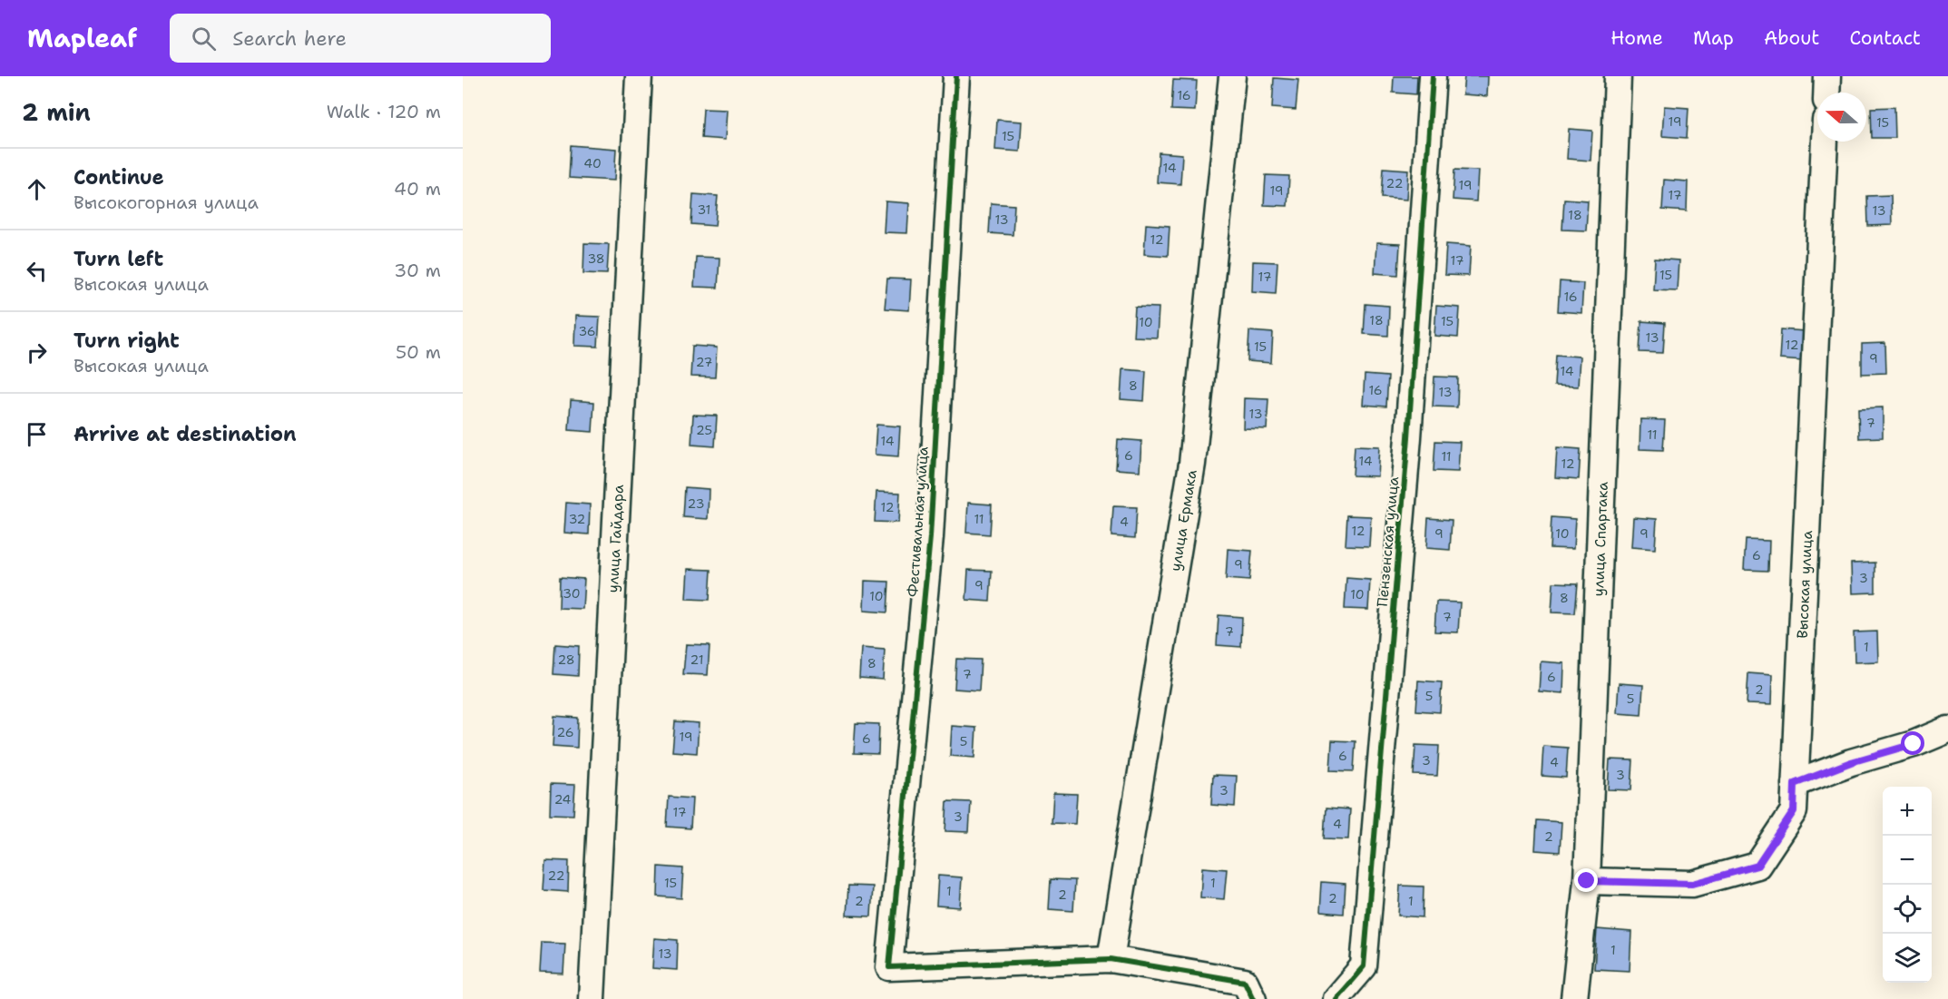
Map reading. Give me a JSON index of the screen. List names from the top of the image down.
{
  "streets": {
    "street": [
      "улица Ермака",
      "Фестивальная улица",
      "улица Гайдара",
      "улица Спартака",
      "Пензенская улица",
      "Высокая улица"
    ]
  },
  "crossings": [
    ["улица Ермака", "Фестивальная улица"],
    ["улица Спартака", "Высокая улица"]
  ],
  "house_numbers": [
    "16",
    "19",
    "15",
    "15",
    "40",
    "14",
    "22",
    "19",
    "19",
    "17",
    "31",
    "13",
    "18",
    "13",
    "12",
    "38",
    "17",
    "15",
    "17",
    "16",
    "18",
    "15",
    "10",
    "36",
    "13",
    "12",
    "15",
    "9",
    "27",
    "14",
    "8",
    "16",
    "13",
    "13",
    "7",
    "25",
    "11",
    "14",
    "6",
    "11",
    "14",
    "12",
    "23",
    "12",
    "32",
    "11",
    "4",
    "12",
    "9",
    "10",
    "9",
    "6",
    "9",
    "3",
    "9",
    "30",
    "10",
    "10",
    "8",
    "7",
    "7",
    "1",
    "28",
    "21",
    "8",
    "7",
    "6",
    "2",
    "5",
    "5",
    "26",
    "19",
    "6",
    "5",
    "6",
    "3",
    "4",
    "3",
    "3",
    "24",
    "17",
    "3",
    "4",
    "2",
    "22",
    "15",
    "1",
    "1",
    "2",
    "2",
    "2",
    "1",
    "1",
    "13"
  ],
  "north": "left",
  "page": {
    "header": "Mapleaf",
    "search": "Search here",
    "nav": [
      "Home",
      "Map",
      "About",
      "Contact"
    ],
    "heading": ["2 min", "Walk · 120 m"],
    "list": [
      ["Continue", "Высокогорная улица", "40 m"],
      ["Turn left", "Высокая улица", "30 m"],
      ["Turn right", "Высокая улица", "50 m"],
      "Arrive at destination"
    ],
    "map_buttons": ["+", "−"]
  }
}
